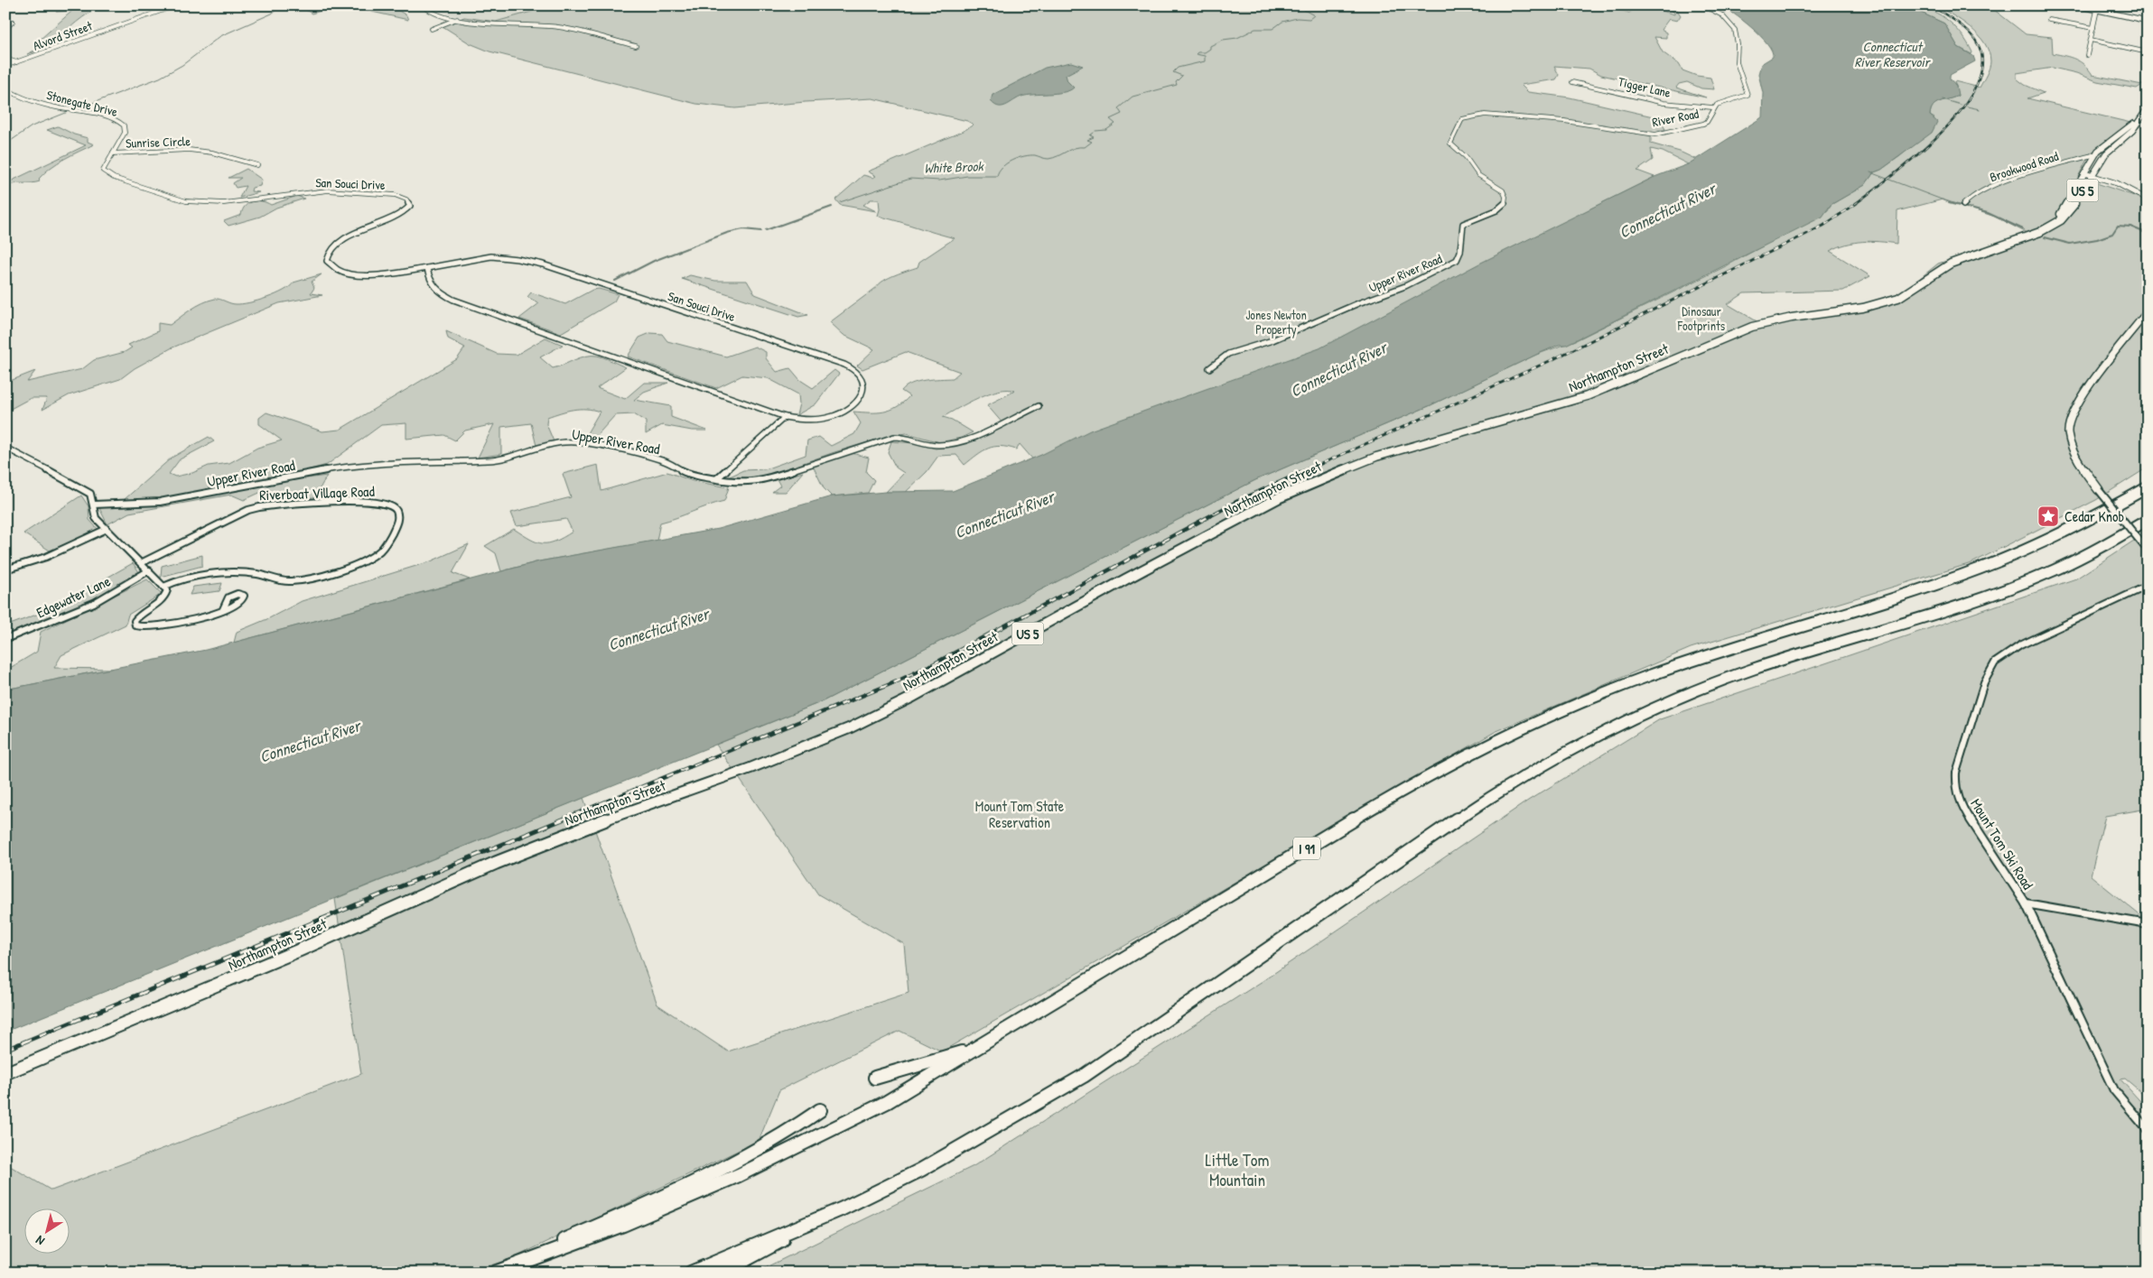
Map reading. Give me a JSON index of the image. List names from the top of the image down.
{
  "streets": {
    "highway": ["I 91"],
    "main road": ["US 5", "Northampton Street"],
    "street": [
      "Alvord Street",
      "Tigger Lane",
      "Stonegate Drive",
      "River Road",
      "Sunrise Circle",
      "Brookwood Road",
      "San Souci Drive",
      "Upper River Road",
      "Riverboat Village Road",
      "Edgewater Lane",
      "Mount Tom Ski Road"
    ]
  },
  "crossings": [
    ["Tigger Lane", "River Road"],
    ["Stonegate Drive", "Sunrise Circle"],
    ["Stonegate Drive", "San Souci Drive"],
    ["River Road", "Upper River Road"],
    ["Sunrise Circle", "San Souci Drive"],
    ["Brookwood Road", "US 5"],
    ["US 5", "Northampton Street"]
  ],
  "water": ["Connecticut River Reservoir", "White Brook", "Connecticut River"],
  "parks": [
    "Dinosaur Footprints",
    "Jones Newton Property",
    "Mount Tom State Reservation",
    "Little Tom Mountain"
  ],
  "places": {
    "place": ["Cedar Knob"]
  },
  "north": "bottom left"
}
